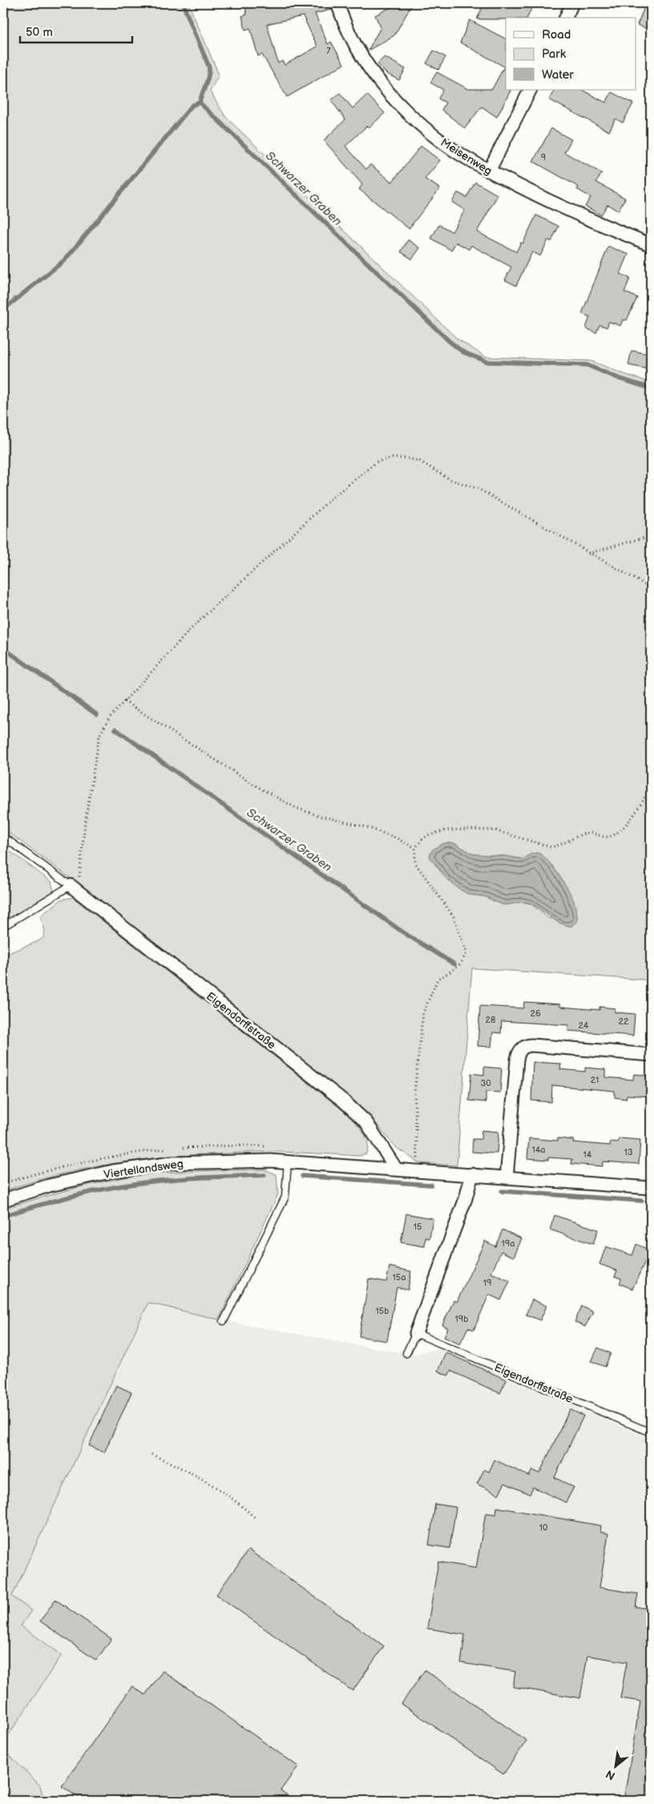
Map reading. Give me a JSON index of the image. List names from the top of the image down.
{
  "streets": {
    "street": ["Meisenweg", "Eigendorffstraße", "Viertellandsweg"]
  },
  "crossings": [
    ["Eigendorffstraße", "Viertellandsweg"]
  ],
  "water": ["Schwarzer Graben"],
  "house_numbers": [
    "7",
    "9",
    "26",
    "28",
    "22",
    "24",
    "21",
    "30",
    "14a",
    "13",
    "14",
    "15",
    "19a",
    "15a",
    "19",
    "15b",
    "19b",
    "10"
  ],
  "legend": ["Road", "Park", "Water"],
  "scale_bar": "50 m",
  "north": "bottom left"
}
